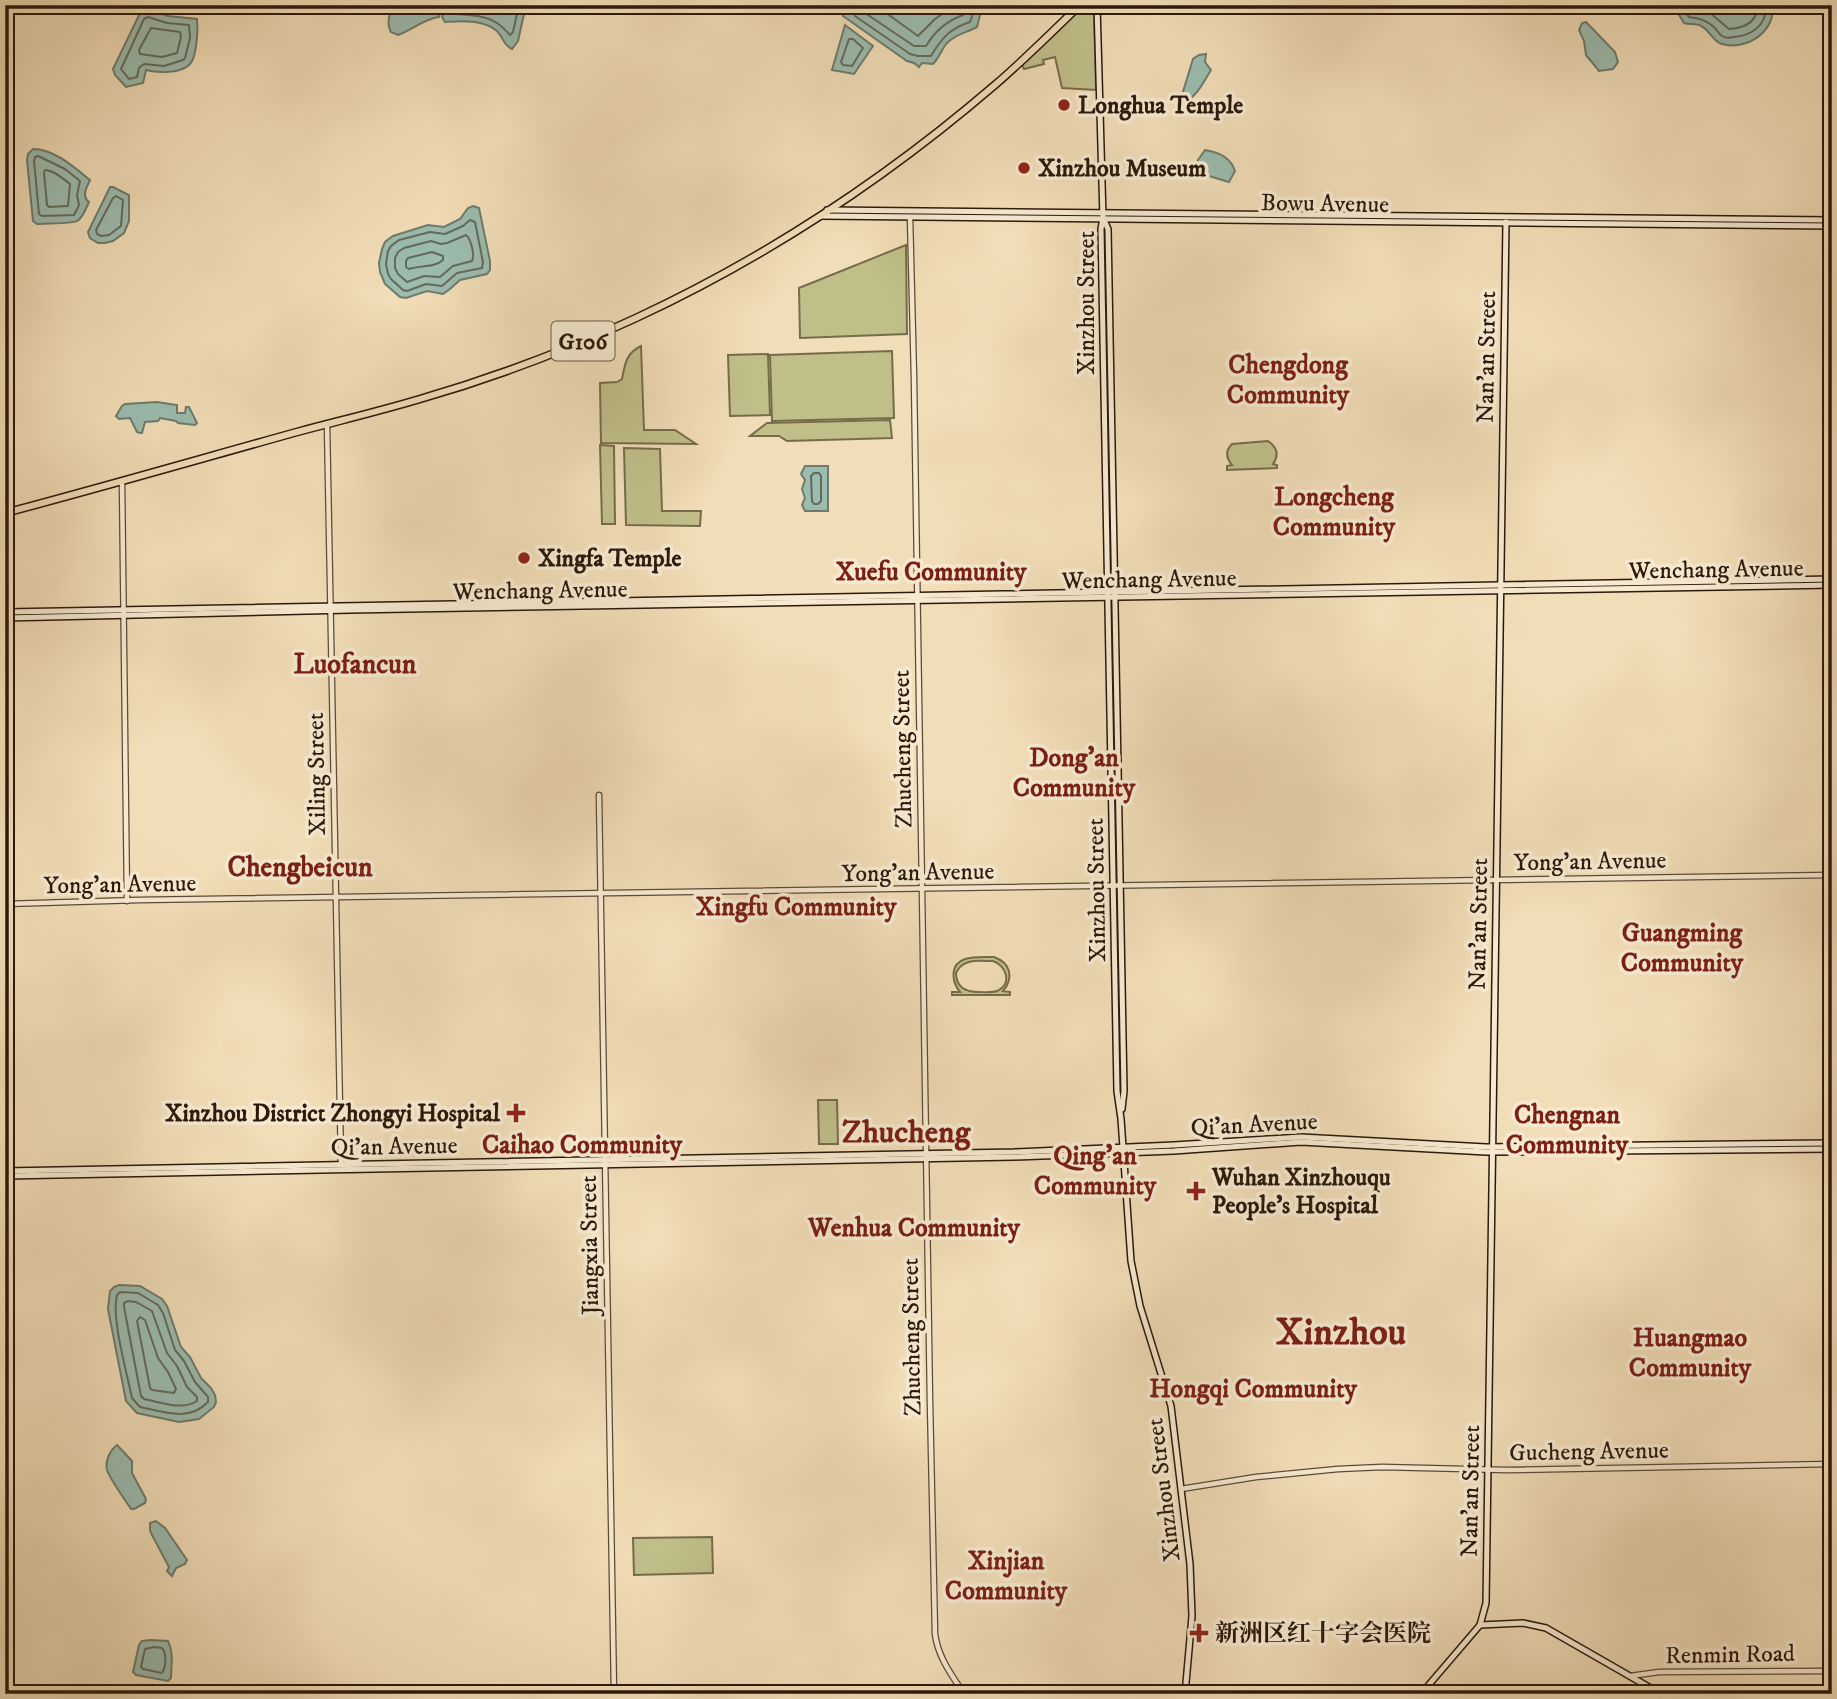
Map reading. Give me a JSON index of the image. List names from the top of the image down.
{
  "streets": {
    "highway": ["G106"],
    "main road": [
      "Bowu Avenue",
      "Xinzhou Street",
      "Nan'an Street",
      "Wenchang Avenue",
      "Qi'an Avenue"
    ],
    "street": [
      "Zhucheng Street",
      "Xiling Street",
      "Yong'an Avenue",
      "Jiangxia Street",
      "Gucheng Avenue",
      "Renmin Road"
    ]
  },
  "crossings": [
    ["Bowu Avenue", "Xinzhou Street"],
    ["Bowu Avenue", "G106"],
    ["Bowu Avenue", "Nan'an Street"],
    ["Bowu Avenue", "Zhucheng Street"],
    ["Xinzhou Street", "Wenchang Avenue"],
    ["Xinzhou Street", "Yong'an Avenue"],
    ["Xinzhou Street", "Qi'an Avenue"],
    ["Xinzhou Street", "Gucheng Avenue"],
    ["G106", "Xiling Street"],
    ["Nan'an Street", "Wenchang Avenue"],
    ["Nan'an Street", "Yong'an Avenue"],
    ["Nan'an Street", "Qi'an Avenue"],
    ["Nan'an Street", "Gucheng Avenue"],
    ["Wenchang Avenue", "Zhucheng Street"],
    ["Wenchang Avenue", "Xiling Street"],
    ["Zhucheng Street", "Yong'an Avenue"],
    ["Zhucheng Street", "Qi'an Avenue"],
    ["Xiling Street", "Yong'an Avenue"],
    ["Xiling Street", "Qi'an Avenue"],
    ["Yong'an Avenue", "Jiangxia Street"],
    ["Qi'an Avenue", "Jiangxia Street"]
  ],
  "districts": [
    "Chengdong Community",
    "Longcheng Community",
    "Xuefu Community",
    "Luofancun",
    "Dong'an Community",
    "Chengbeicun",
    "Xingfu Community",
    "Guangming Community",
    "Chengnan Community",
    "Zhucheng",
    "Caihao Community",
    "Qing'an Community",
    "Wenhua Community",
    "Xinzhou",
    "Huangmao Community",
    "Hongqi Community",
    "Xinjian Community"
  ],
  "places": {
    "other": ["Longhua Temple", "Xinzhou Museum", "Xingfa Temple"],
    "health": ["Xinzhou District Zhongyi Hospital", "Wuhan Xinzhouqu People's Hospital", "新洲区红十字会医院"]
  }
}
